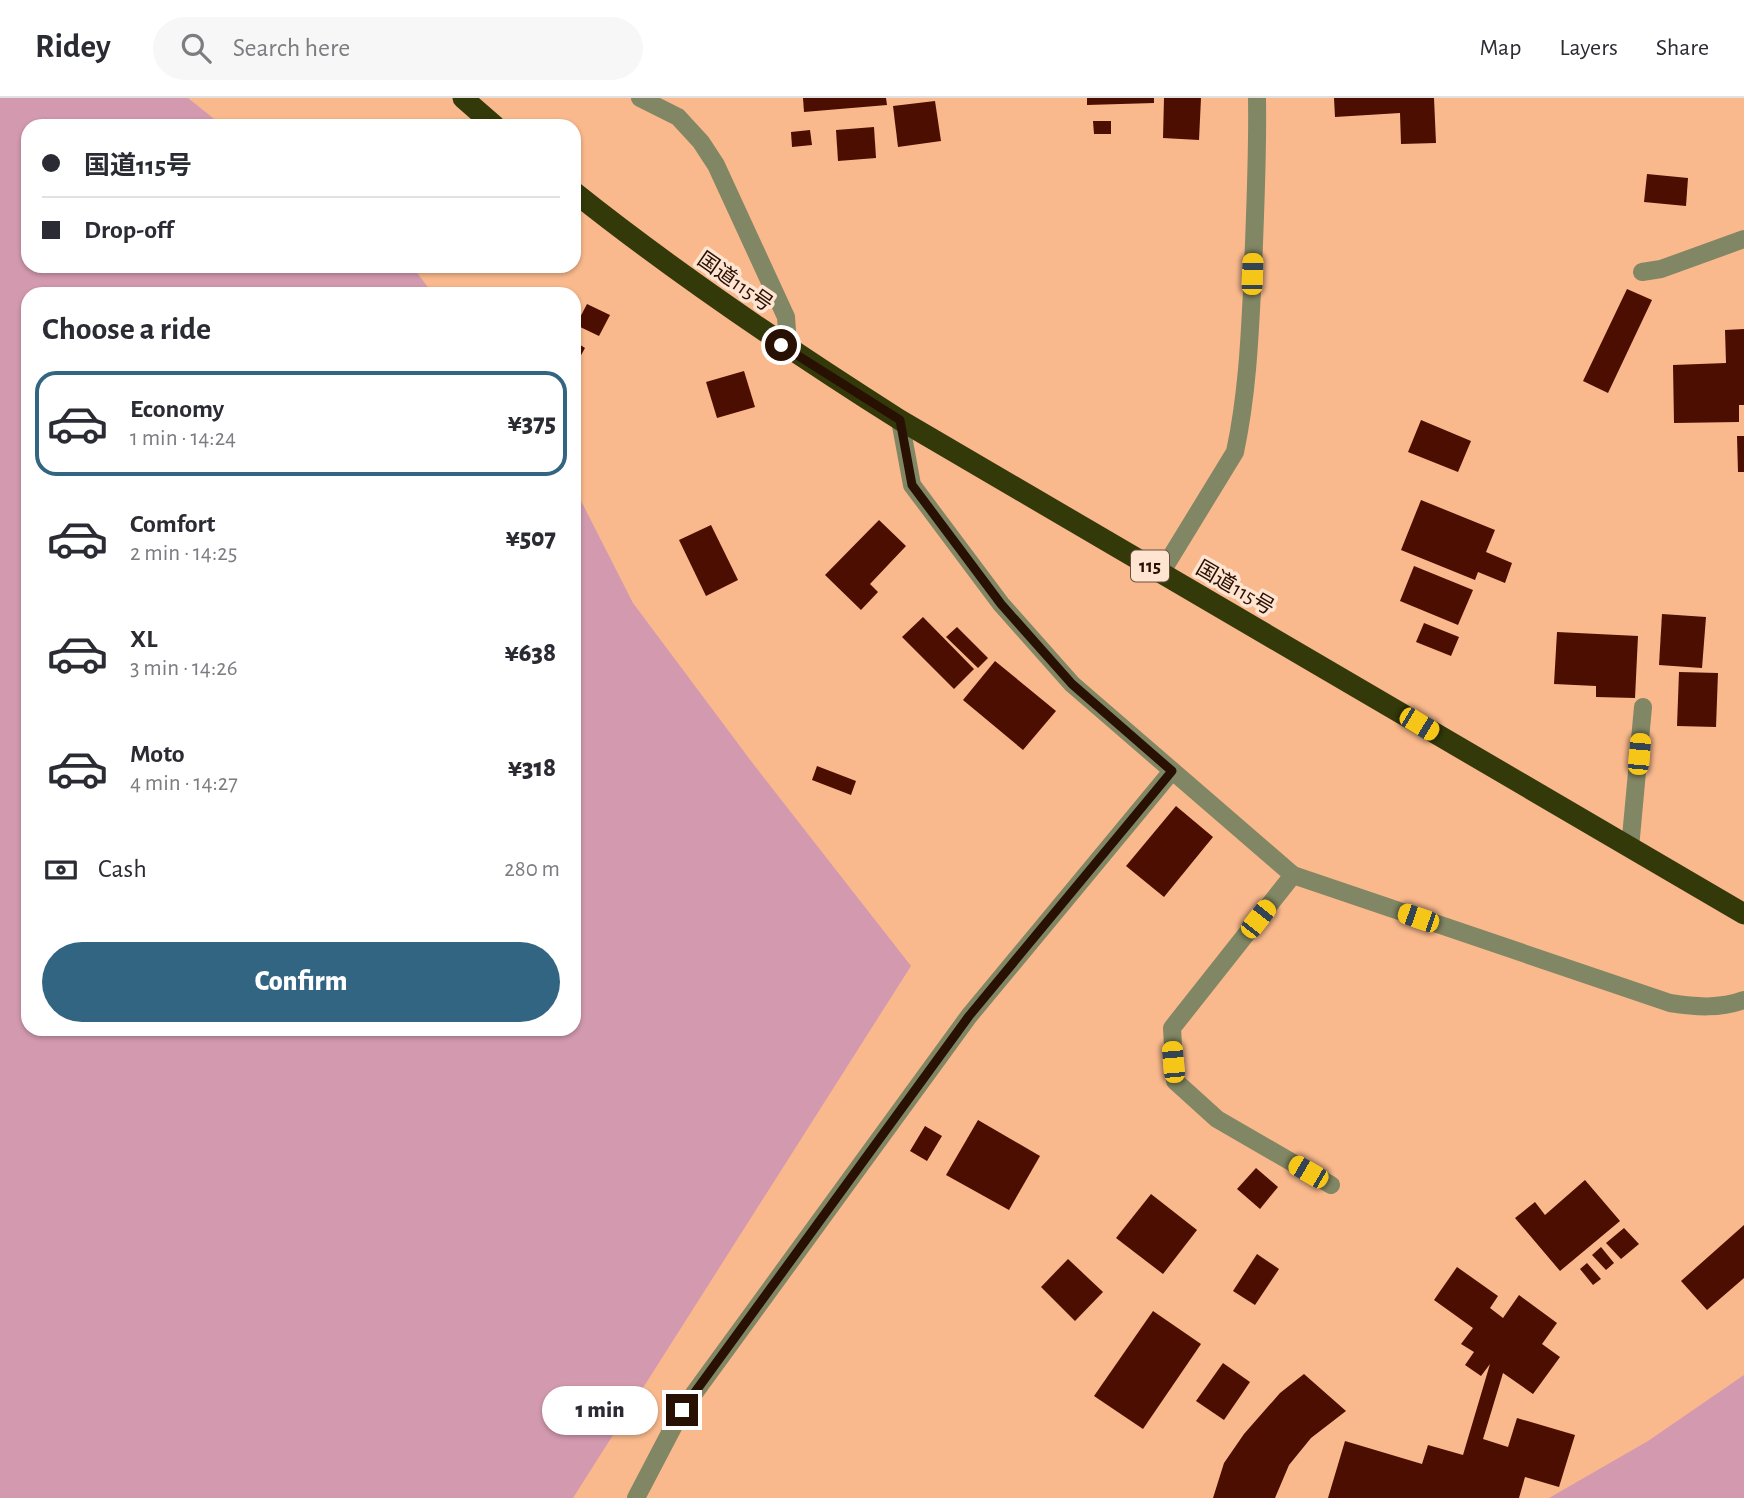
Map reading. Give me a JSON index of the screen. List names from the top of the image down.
{
  "streets": {
    "highway": ["国道115号", "115"]
  },
  "page": {
    "header": "Ridey",
    "search": "Search here",
    "nav": ["Map", "Layers", "Share"],
    "banner": ["国道115号", "Drop-off"],
    "heading": "Choose a ride",
    "list": [
      {
        "name": "Economy",
        "note": "1 min · 14:24",
        "value": "¥375"
      },
      {
        "name": "Comfort",
        "note": "2 min · 14:25",
        "value": "¥507"
      },
      {
        "name": "XL",
        "note": "3 min · 14:26",
        "value": "¥638"
      },
      {
        "name": "Moto",
        "note": "4 min · 14:27",
        "value": "¥318"
      }
    ],
    "pay": ["Cash", "280 m"],
    "buttons": "Confirm",
    "bubble": "1 min"
  }
}
